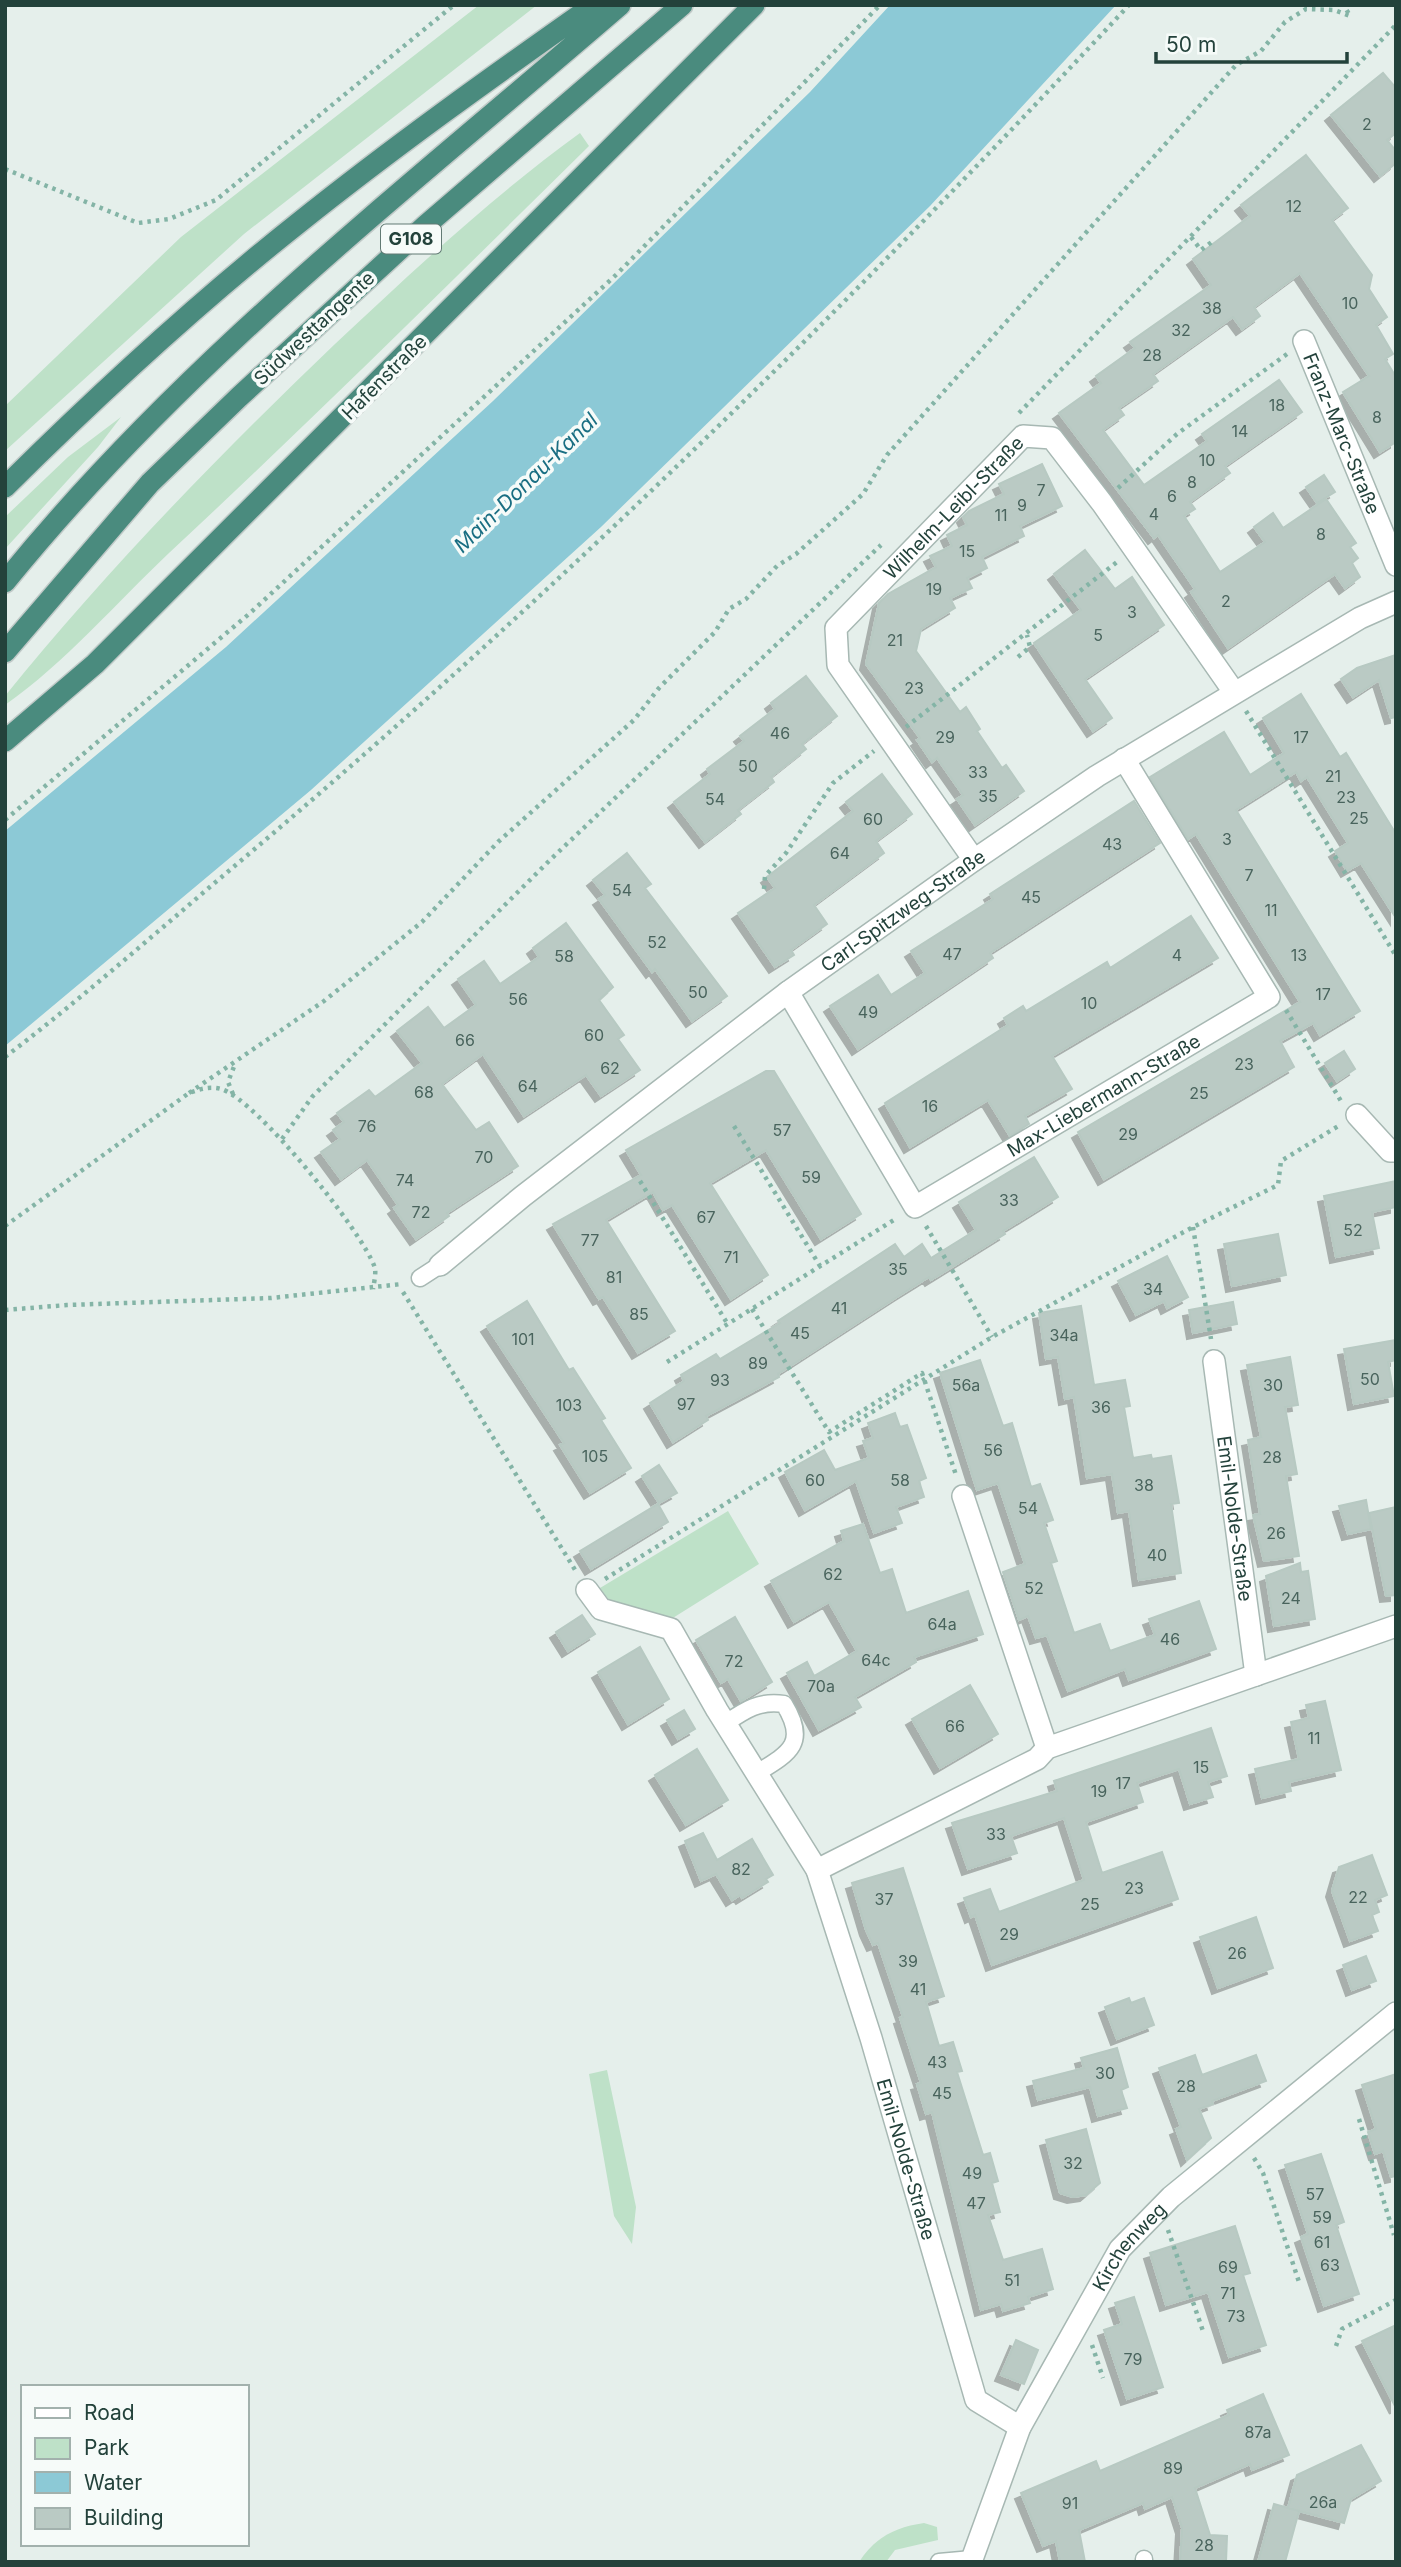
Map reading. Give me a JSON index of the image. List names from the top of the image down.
{
  "streets": {
    "highway": ["G108", "Südwesttangente", "Hafenstraße"],
    "street": [
      "Franz-Marc-Straße",
      "Wilhelm-Leibl-Straße",
      "Carl-Spitzweg-Straße",
      "Max-Liebermann-Straße",
      "Emil-Nolde-Straße",
      "Kirchenweg"
    ]
  },
  "crossings": [
    ["Wilhelm-Leibl-Straße", "Carl-Spitzweg-Straße"],
    ["Emil-Nolde-Straße", "Kirchenweg"]
  ],
  "water": ["Main-Donau-Kanal"],
  "house_numbers": [
    "2",
    "12",
    "10",
    "38",
    "32",
    "28",
    "18",
    "8",
    "14",
    "10",
    "8",
    "7",
    "6",
    "9",
    "4",
    "11",
    "8",
    "15",
    "19",
    "2",
    "3",
    "5",
    "21",
    "23",
    "46",
    "29",
    "17",
    "50",
    "33",
    "21",
    "35",
    "23",
    "54",
    "25",
    "60",
    "3",
    "43",
    "64",
    "7",
    "54",
    "45",
    "11",
    "52",
    "47",
    "4",
    "13",
    "58",
    "50",
    "17",
    "56",
    "10",
    "49",
    "60",
    "66",
    "23",
    "62",
    "64",
    "68",
    "25",
    "16",
    "76",
    "57",
    "29",
    "70",
    "59",
    "74",
    "33",
    "72",
    "67",
    "52",
    "77",
    "71",
    "35",
    "81",
    "34",
    "41",
    "85",
    "45",
    "34a",
    "101",
    "89",
    "50",
    "93",
    "56a",
    "30",
    "97",
    "103",
    "36",
    "56",
    "105",
    "28",
    "60",
    "58",
    "38",
    "54",
    "26",
    "40",
    "62",
    "52",
    "24",
    "64a",
    "46",
    "64c",
    "72",
    "70a",
    "66",
    "11",
    "15",
    "17",
    "19",
    "33",
    "82",
    "23",
    "22",
    "37",
    "25",
    "29",
    "26",
    "39",
    "41",
    "43",
    "30",
    "28",
    "45",
    "32",
    "49",
    "57",
    "47",
    "59",
    "61",
    "63",
    "69",
    "51",
    "71",
    "73",
    "79",
    "87a",
    "89",
    "26a",
    "91",
    "28"
  ],
  "legend": [
    "Road",
    "Park",
    "Water",
    "Building"
  ],
  "scale_bar": "50 m"
}
